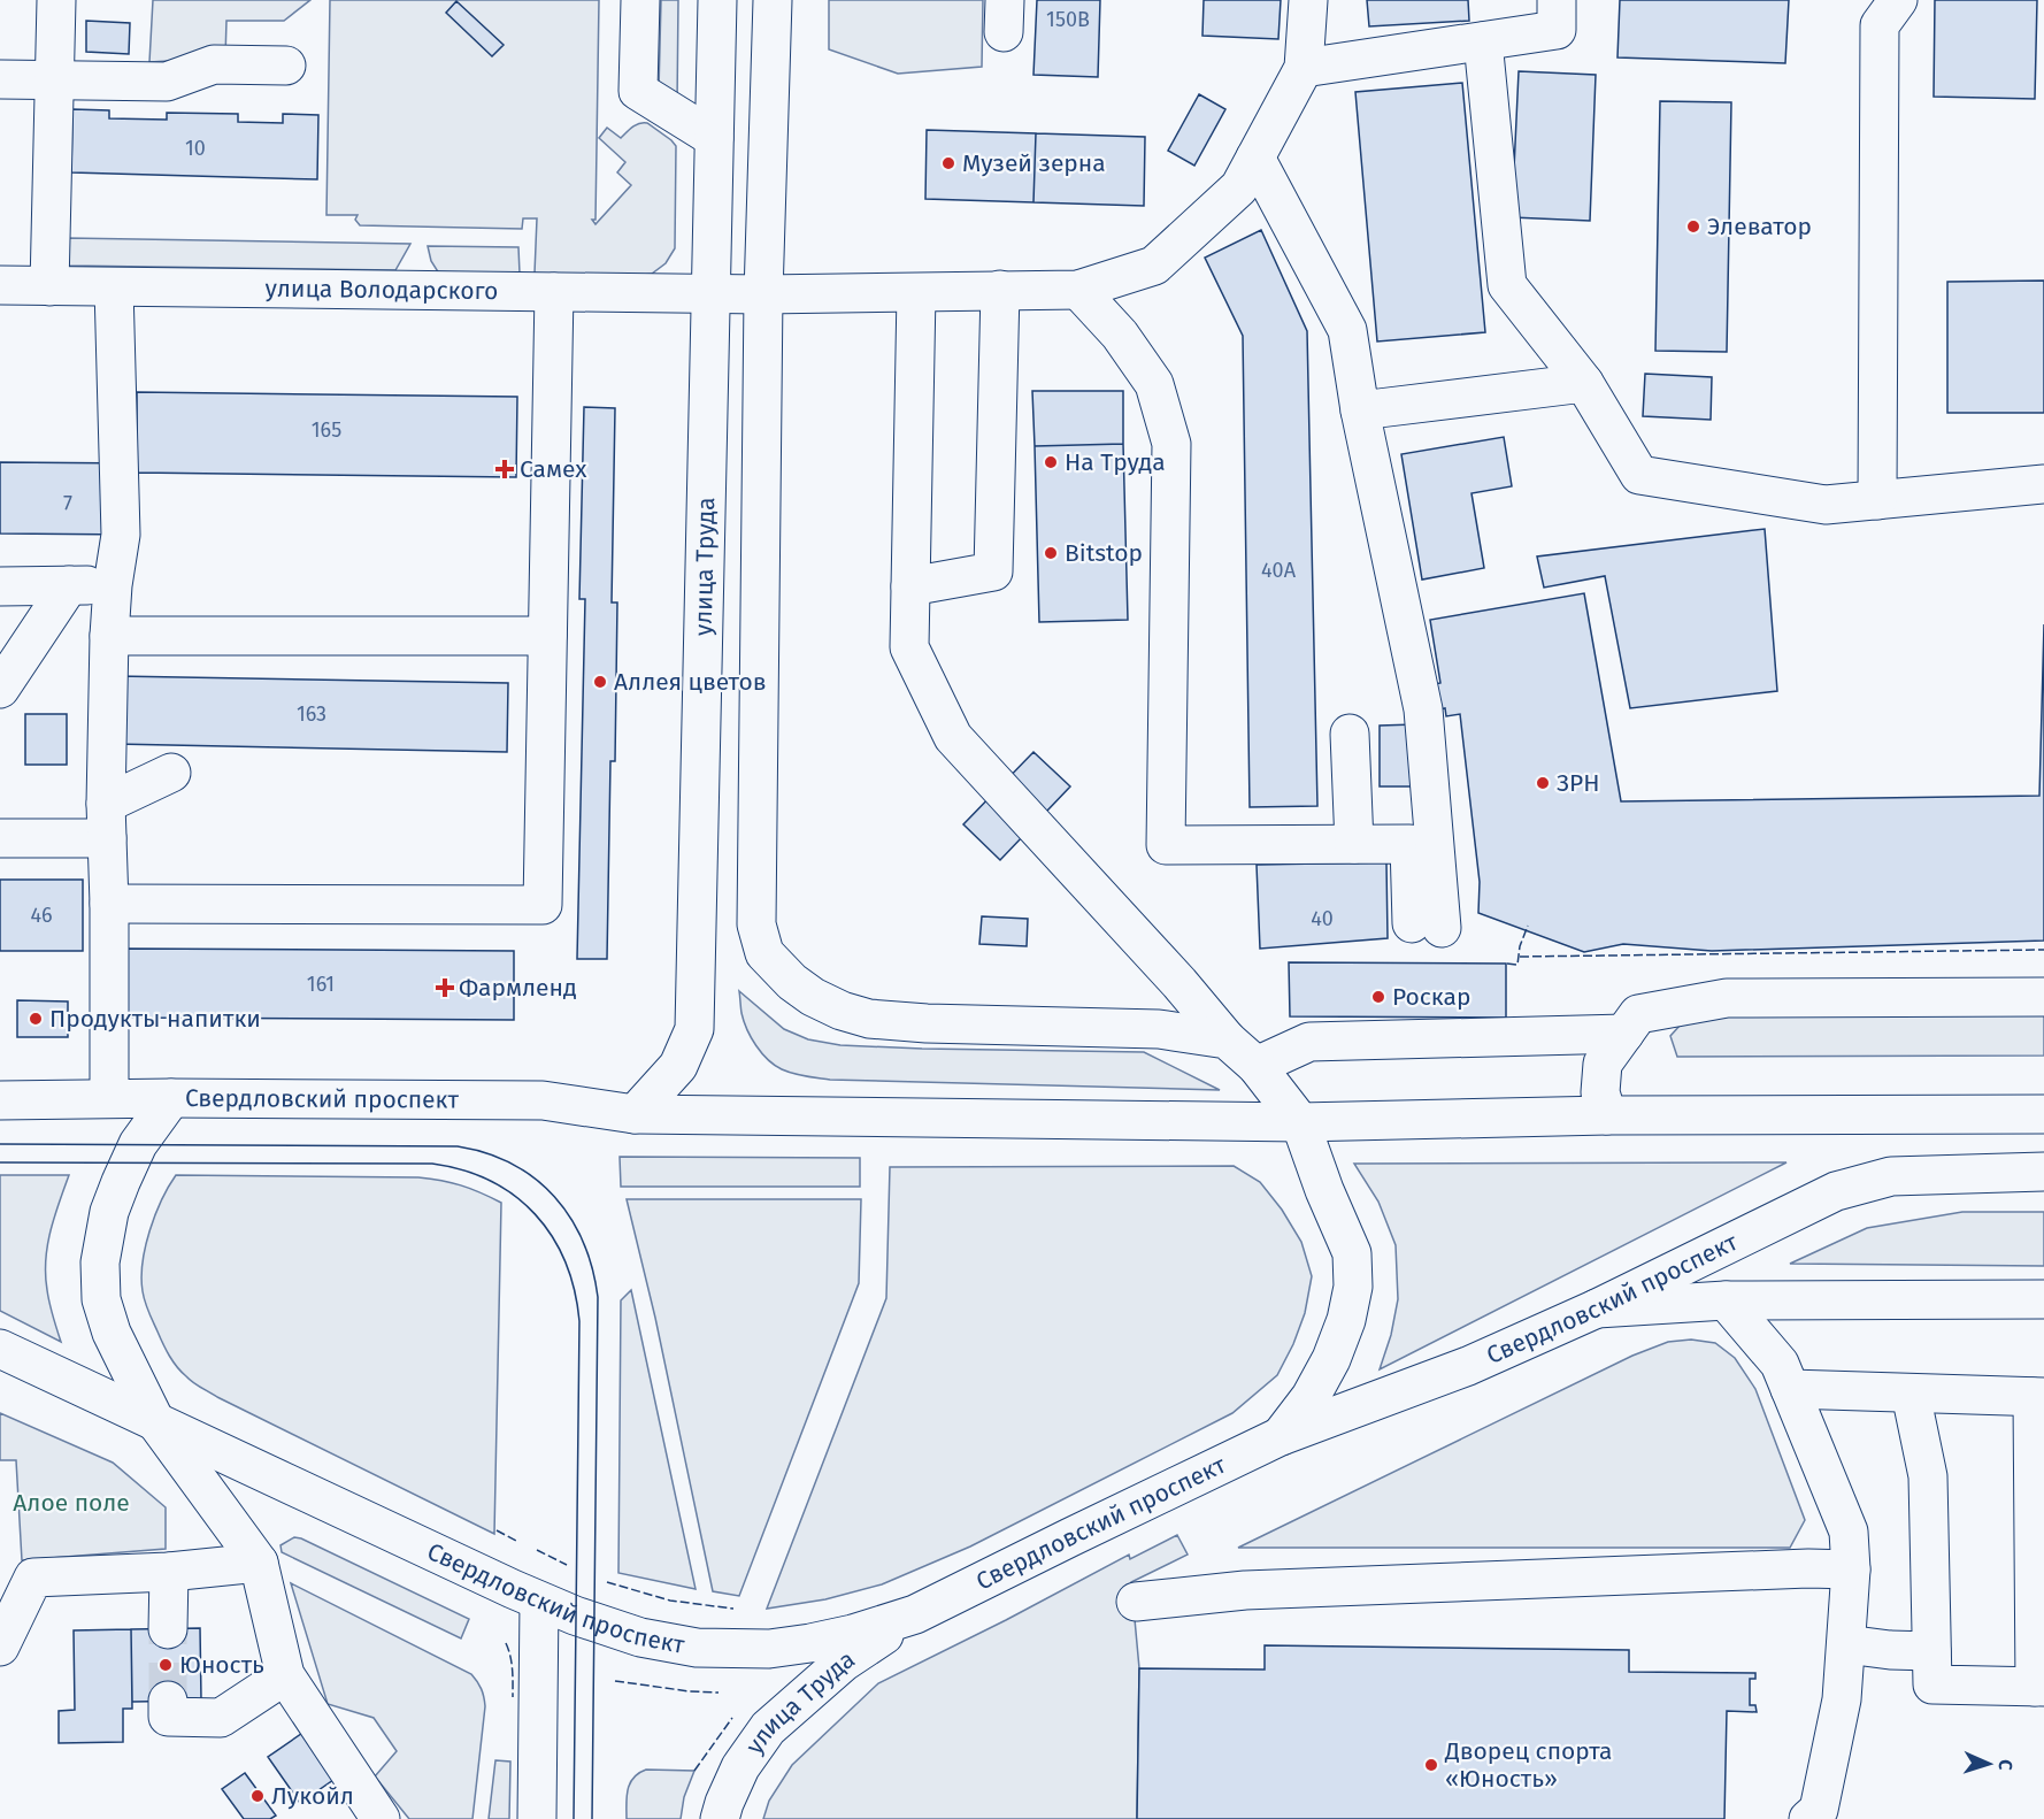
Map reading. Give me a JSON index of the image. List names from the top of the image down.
{
  "streets": {
    "main road": ["улица Володарского", "улица Труда", "Свердловский проспект"]
  },
  "crossings": [
    ["улица Володарского", "улица Труда"],
    ["улица Труда", "Свердловский проспект"]
  ],
  "parks": ["Алое поле"],
  "places": {
    "other": [
      "Музей зерна",
      "Элеватор",
      "На Труда",
      "Bitstop",
      "Аллея цветов",
      "ЗРН",
      "Роскар",
      "Продукты напитки",
      "Юность",
      "Дворец спорта «Юность»",
      "Лукойл"
    ],
    "health": ["Самех", "Фармленд"]
  },
  "house_numbers": [
    "150В",
    "10",
    "165",
    "7",
    "40А",
    "163",
    "46",
    "40",
    "161"
  ],
  "north": "right"
}
